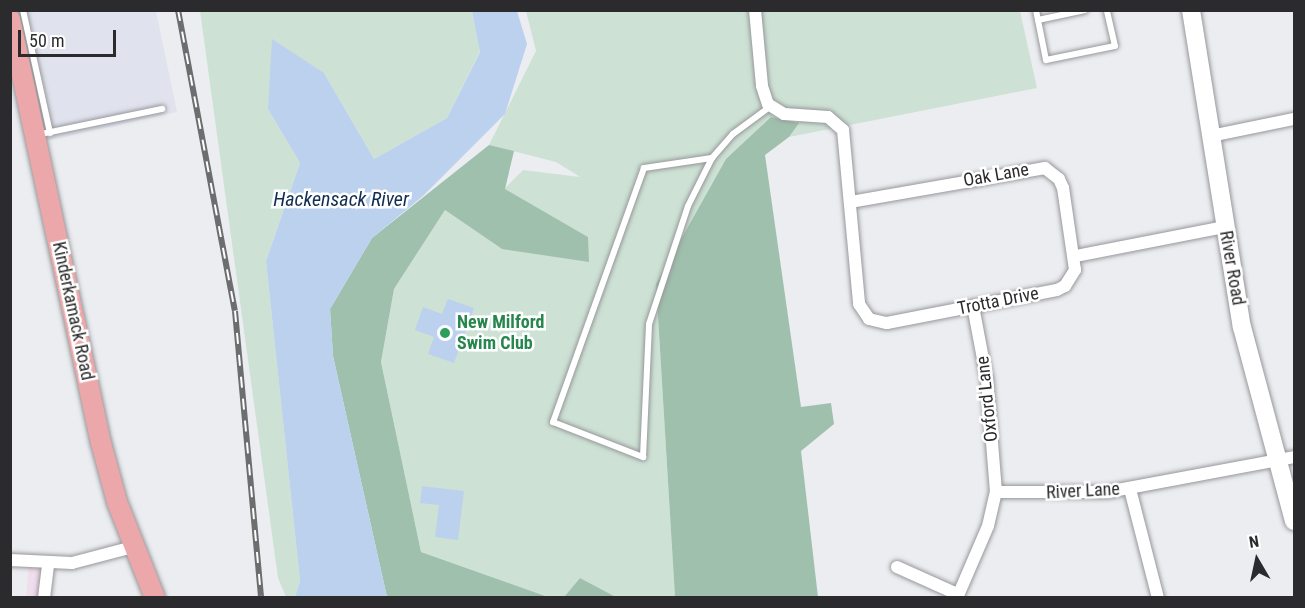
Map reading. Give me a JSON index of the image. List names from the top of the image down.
{
  "streets": {
    "main road": ["River Road", "Kinderkamack Road"],
    "street": [
      "Oak Lane",
      "Trotta Drive",
      "Oxford Lane",
      "River Lane"
    ]
  },
  "crossings": [
    ["Oak Lane", "Trotta Drive"],
    ["River Road", "River Lane"],
    ["Trotta Drive", "Oxford Lane"],
    ["Oxford Lane", "River Lane"]
  ],
  "water": ["Hackensack River"],
  "places": ["New Milford Swim Club"],
  "scale_bar": "50 m",
  "north": "top"
}
